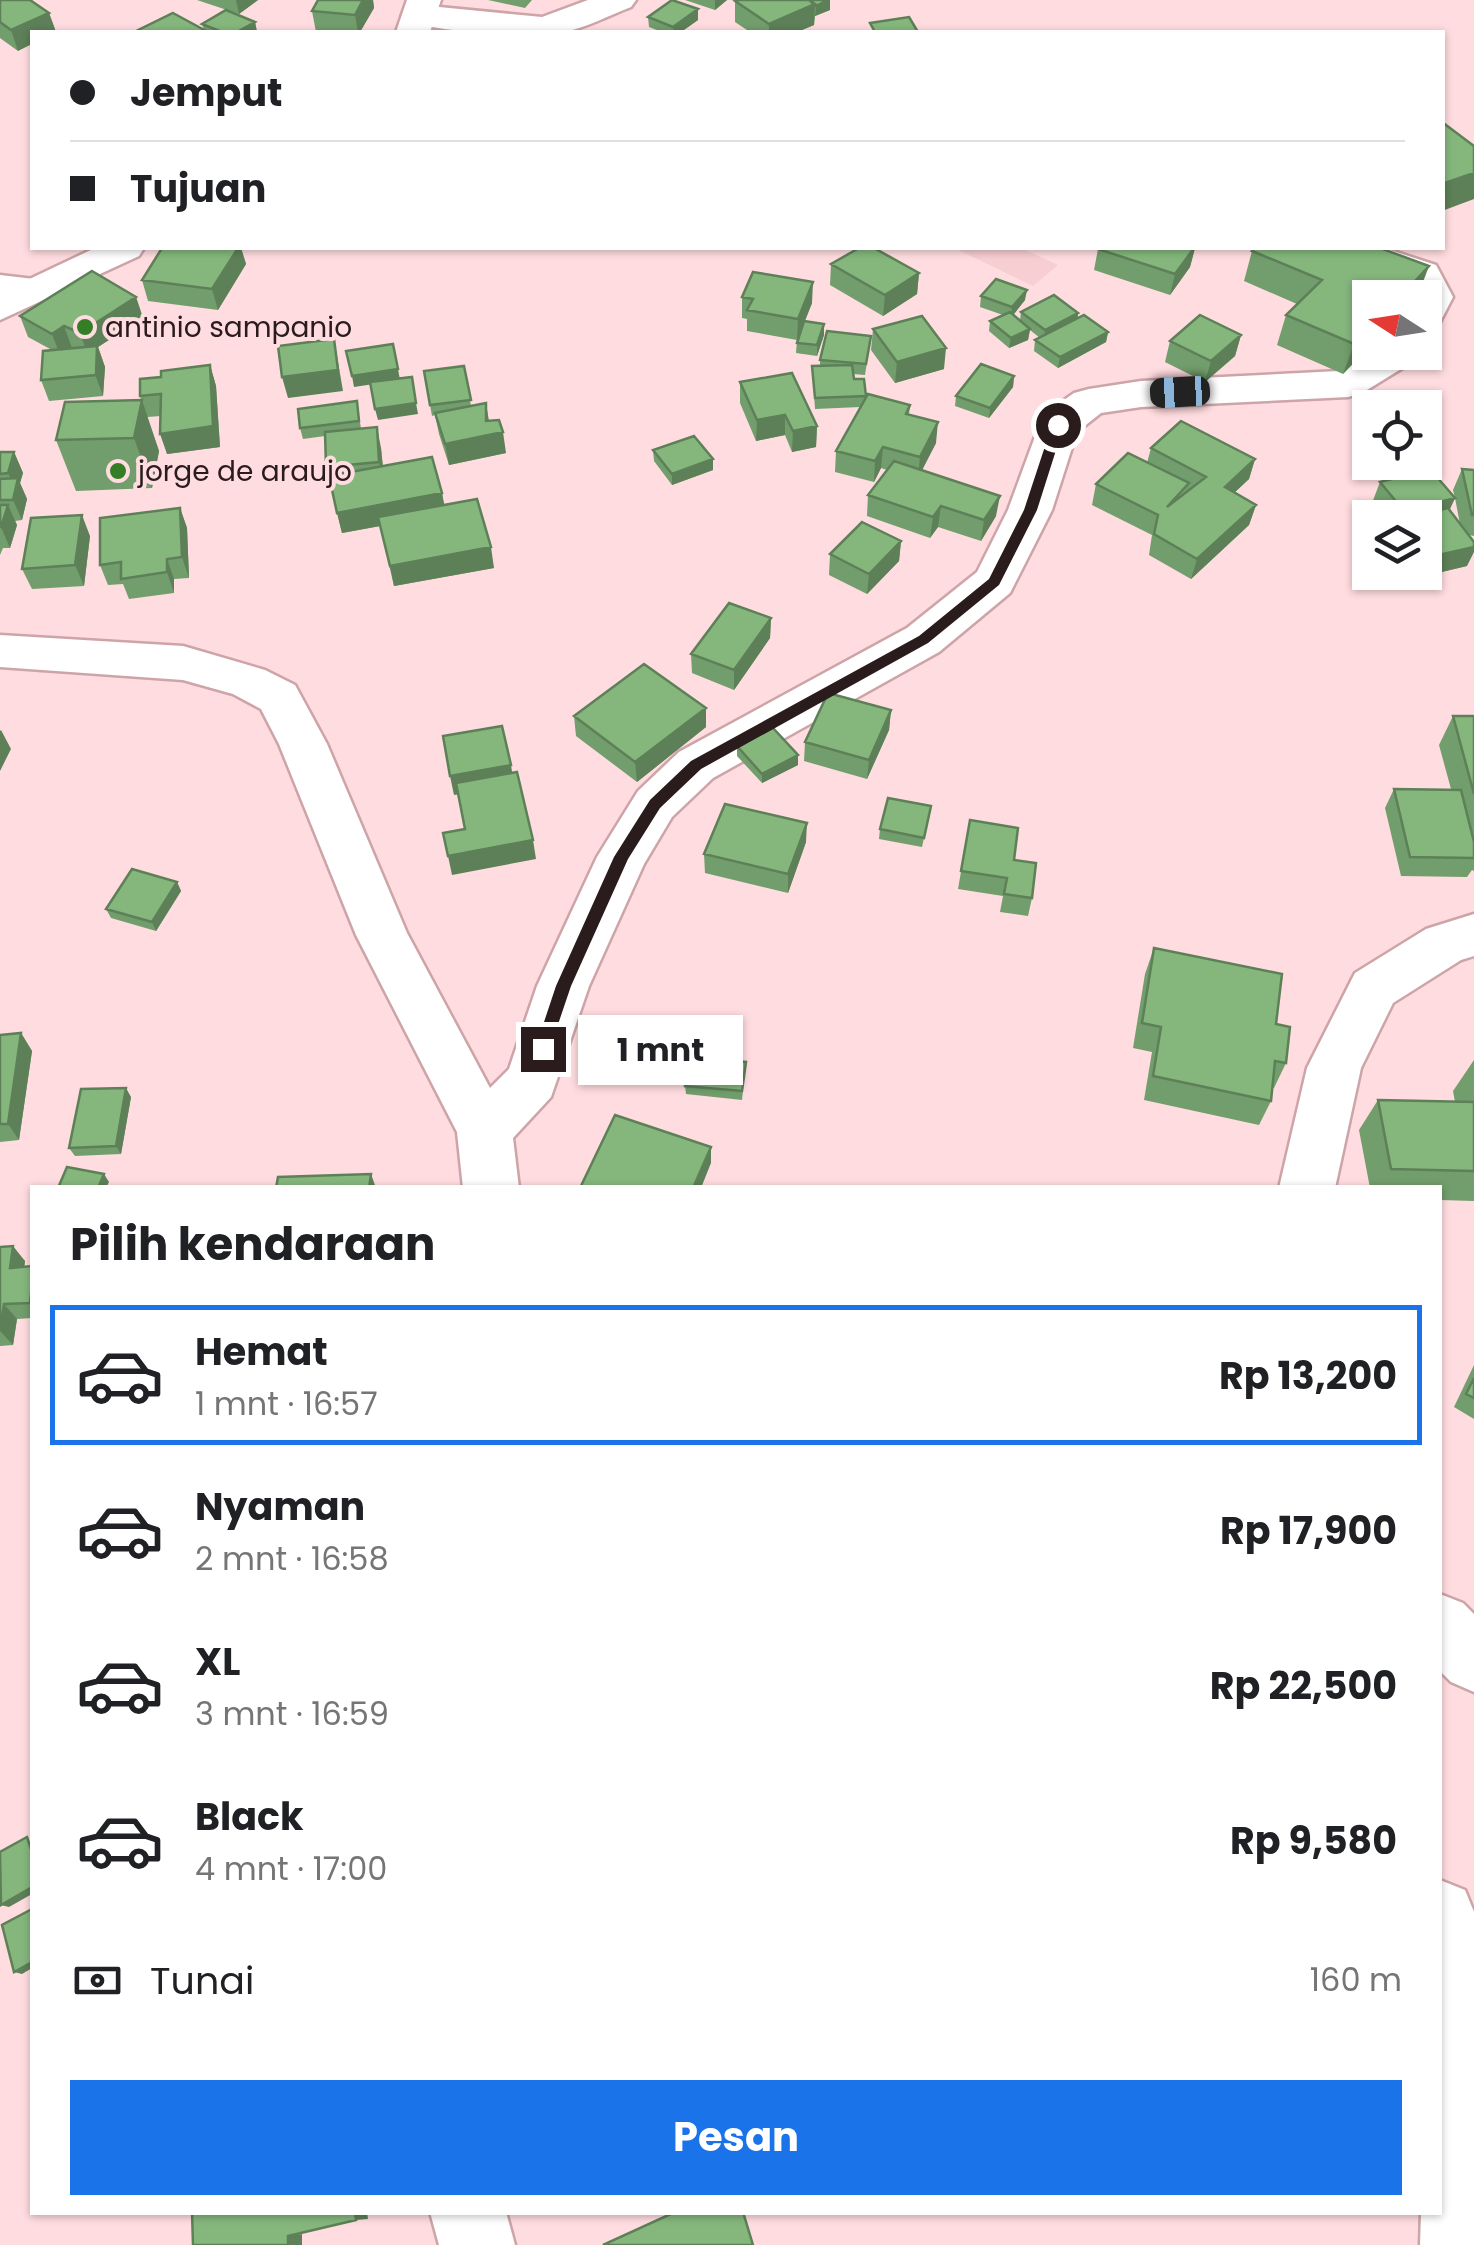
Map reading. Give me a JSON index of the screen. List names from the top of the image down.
{
  "places": ["antinio sampanio", "jorge de araujo"],
  "north": "left",
  "page": {
    "banner": ["Jemput", "Tujuan"],
    "bubble": "1 mnt",
    "heading": "Pilih kendaraan",
    "list": [
      {
        "name": "Hemat",
        "note": "1 mnt · 16:57",
        "value": "Rp 13,200"
      },
      {
        "name": "Nyaman",
        "note": "2 mnt · 16:58",
        "value": "Rp 17,900"
      },
      {
        "name": "XL",
        "note": "3 mnt · 16:59",
        "value": "Rp 22,500"
      },
      {
        "name": "Black",
        "note": "4 mnt · 17:00",
        "value": "Rp 9,580"
      }
    ],
    "pay": ["Tunai", "160 m"],
    "buttons": "Pesan"
  }
}
